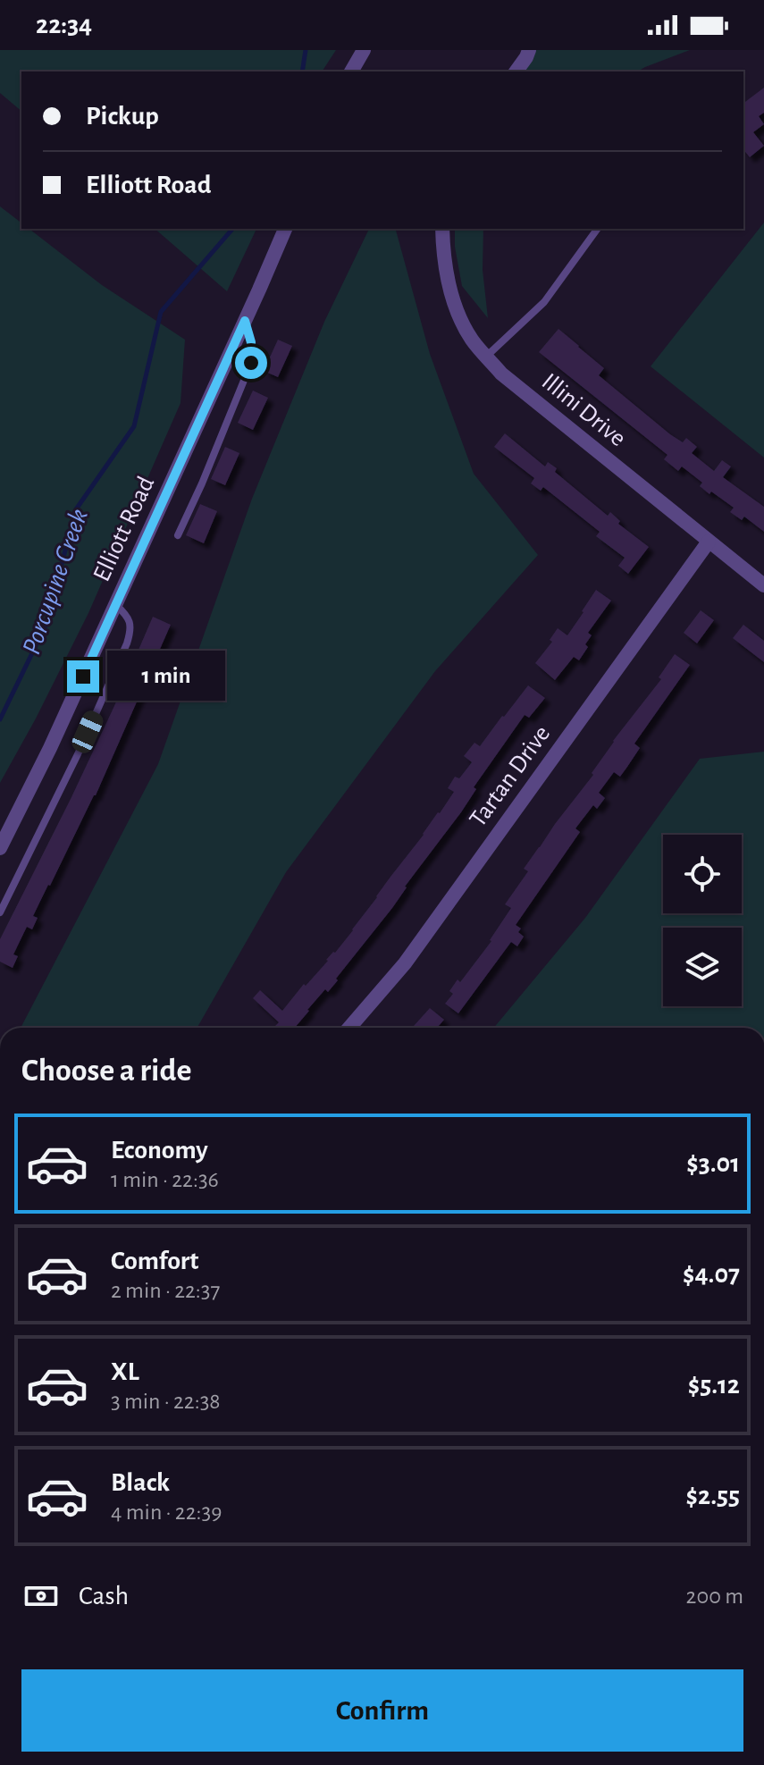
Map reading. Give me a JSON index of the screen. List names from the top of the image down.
{
  "streets": {
    "street": ["Illini Drive", "Elliott Road", "Tartan Drive"]
  },
  "crossings": [
    ["Illini Drive", "Tartan Drive"]
  ],
  "water": ["Porcupine Creek"],
  "page": {
    "status": "22:34",
    "banner": ["Pickup", "Elliott Road"],
    "bubble": "1 min",
    "heading": "Choose a ride",
    "list": [
      {
        "name": "Economy",
        "note": "1 min · 22:36",
        "value": "$3.01"
      },
      {
        "name": "Comfort",
        "note": "2 min · 22:37",
        "value": "$4.07"
      },
      {
        "name": "XL",
        "note": "3 min · 22:38",
        "value": "$5.12"
      },
      {
        "name": "Black",
        "note": "4 min · 22:39",
        "value": "$2.55"
      }
    ],
    "pay": ["Cash", "200 m"],
    "buttons": "Confirm"
  }
}
